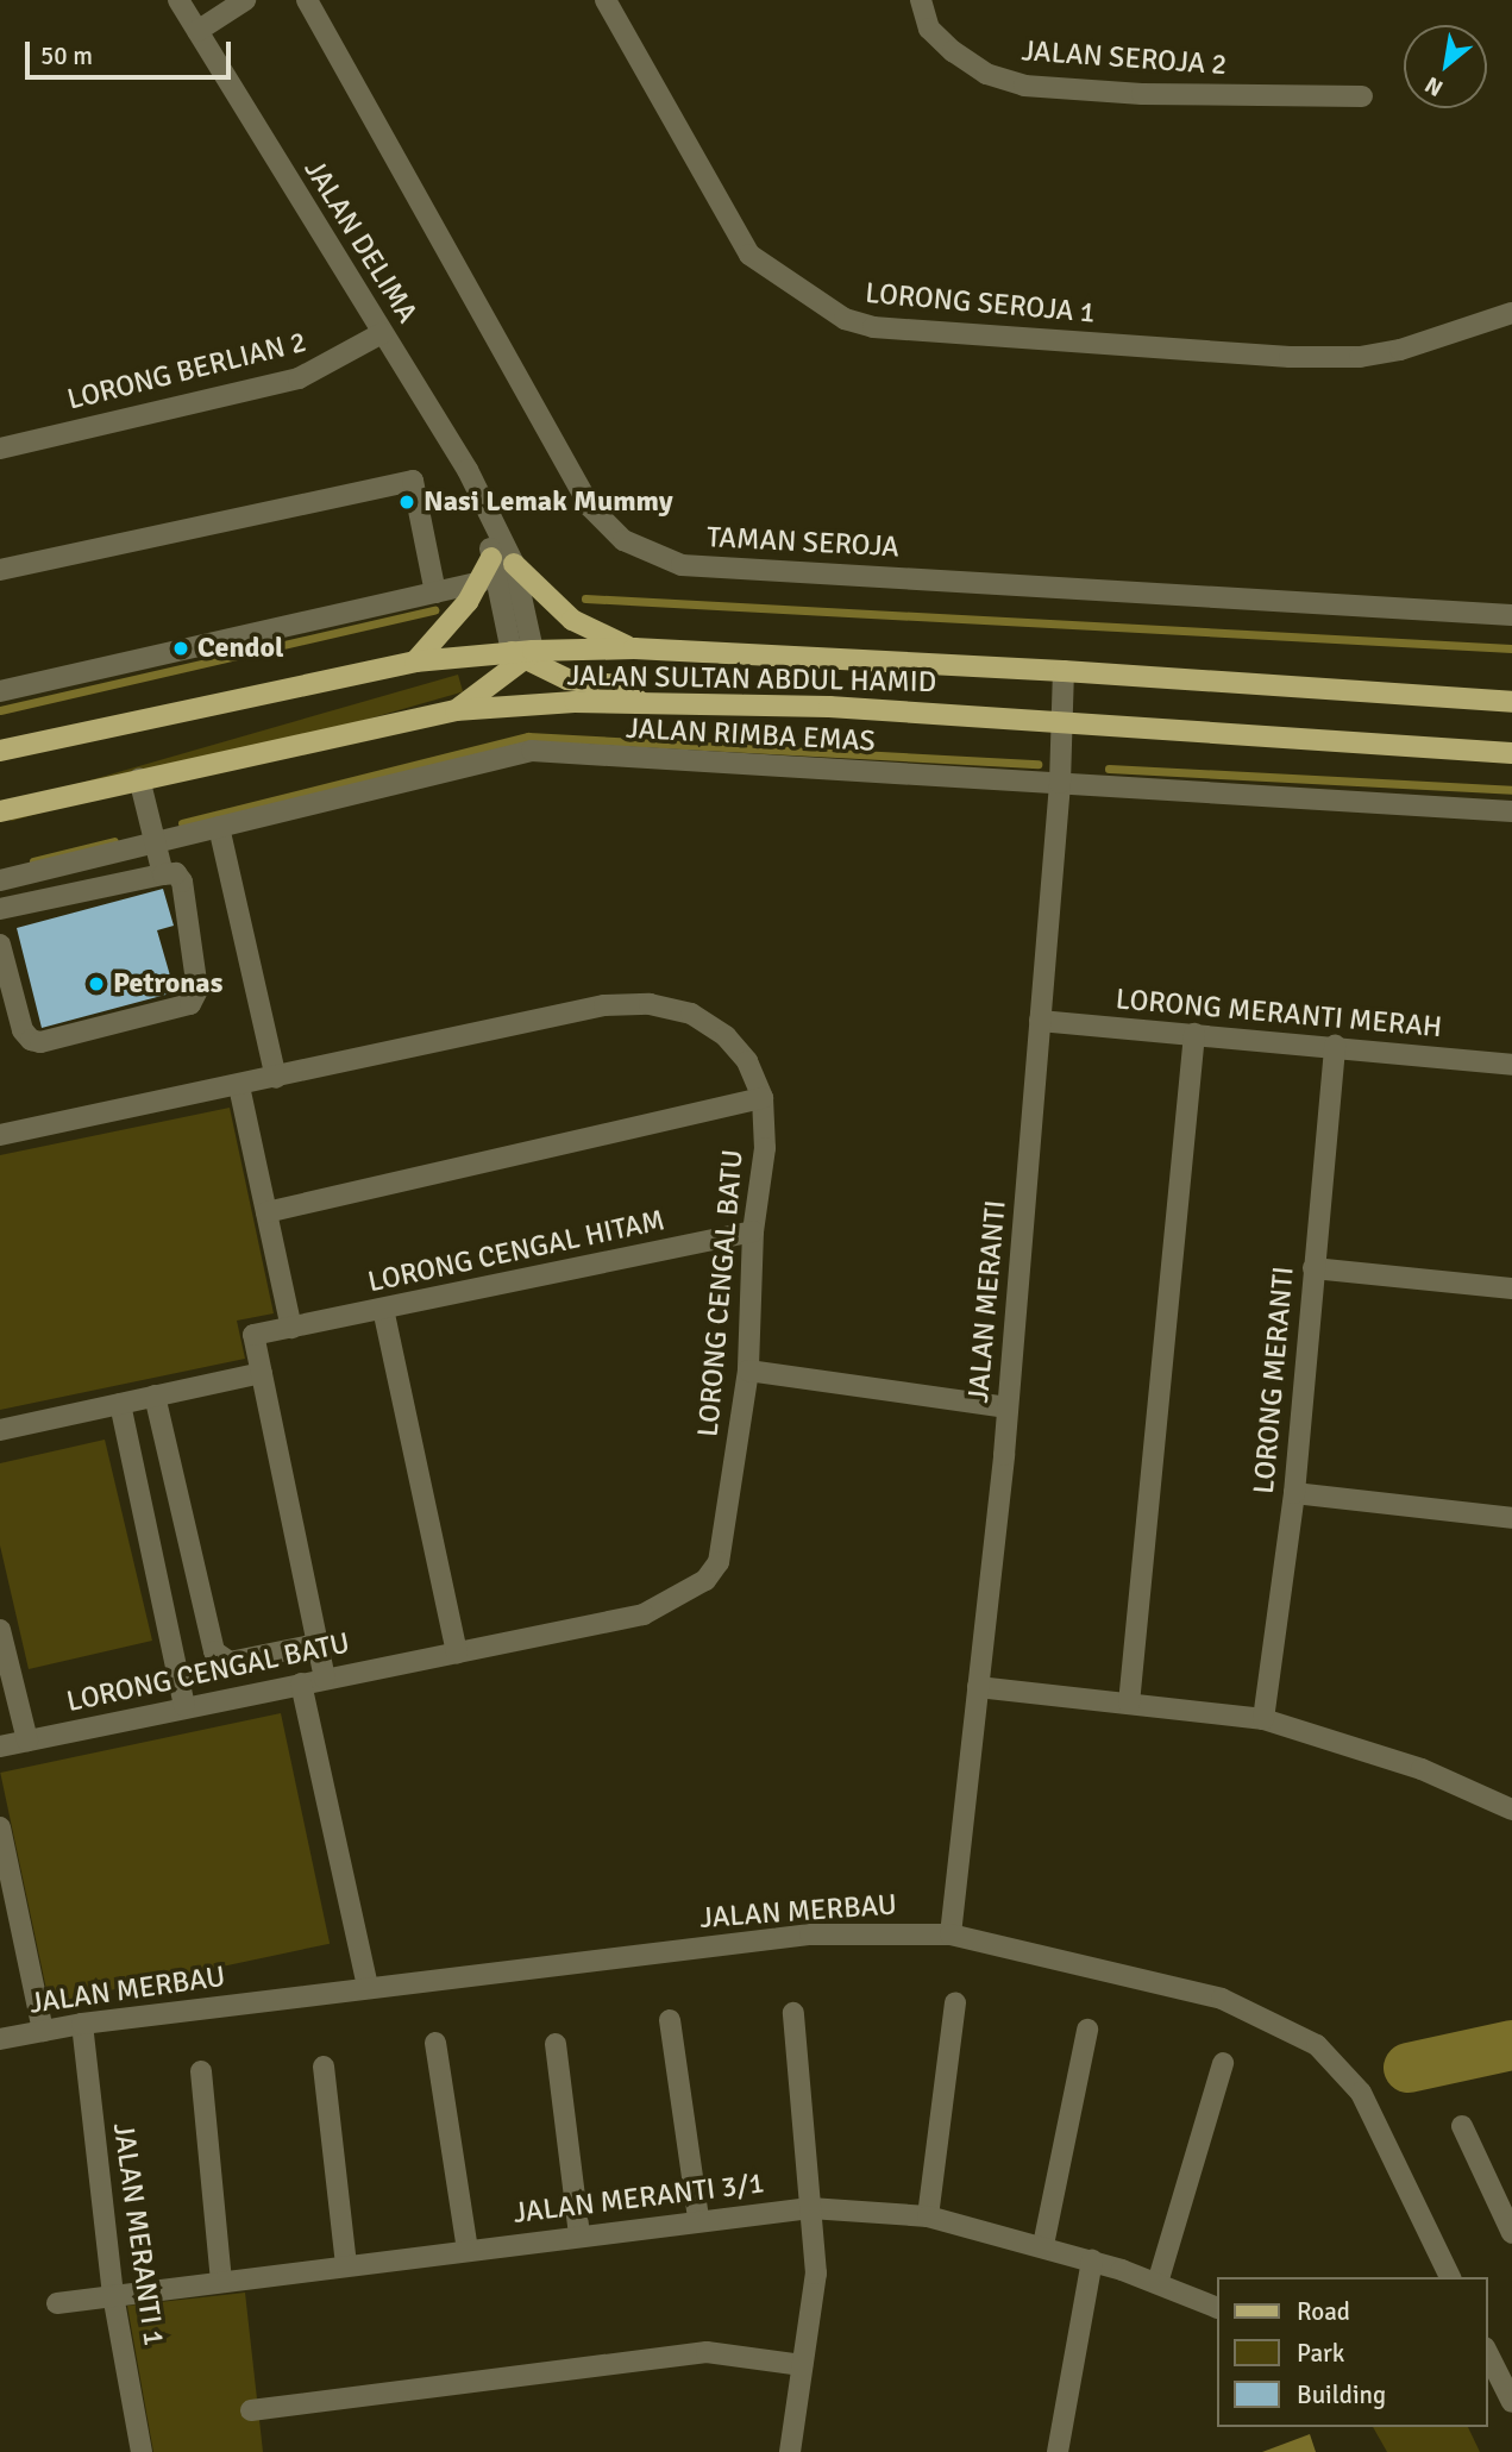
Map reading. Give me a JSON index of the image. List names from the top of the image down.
{
  "streets": {
    "main road": ["JALAN SULTAN ABDUL HAMID"],
    "street": [
      "JALAN SEROJA 2",
      "JALAN DELIMA",
      "LORONG SEROJA 1",
      "LORONG BERLIAN 2",
      "TAMAN SEROJA",
      "JALAN RIMBA EMAS",
      "LORONG MERANTI MERAH",
      "LORONG CENGAL HITAM",
      "LORONG CENGAL BATU",
      "JALAN MERANTI",
      "LORONG MERANTI",
      "JALAN MERBAU",
      "JALAN MERANTI 3/1",
      "JALAN MERANTI 1"
    ]
  },
  "crossings": [
    ["JALAN DELIMA", "LORONG BERLIAN 2"],
    ["JALAN DELIMA", "JALAN SULTAN ABDUL HAMID"],
    ["JALAN SULTAN ABDUL HAMID", "JALAN MERANTI"],
    ["JALAN RIMBA EMAS", "JALAN MERANTI"],
    ["LORONG MERANTI MERAH", "JALAN MERANTI"],
    ["LORONG MERANTI MERAH", "LORONG MERANTI"],
    ["LORONG CENGAL HITAM", "LORONG CENGAL BATU"],
    ["JALAN MERANTI", "JALAN MERBAU"],
    ["JALAN MERBAU", "JALAN MERANTI 1"],
    ["JALAN MERANTI 3/1", "JALAN MERANTI 1"]
  ],
  "places": ["Nasi Lemak Mummy", "Cendol", "Petronas"],
  "legend": ["Road", "Park", "Building"],
  "scale_bar": "50 m",
  "north": "bottom left"
}
